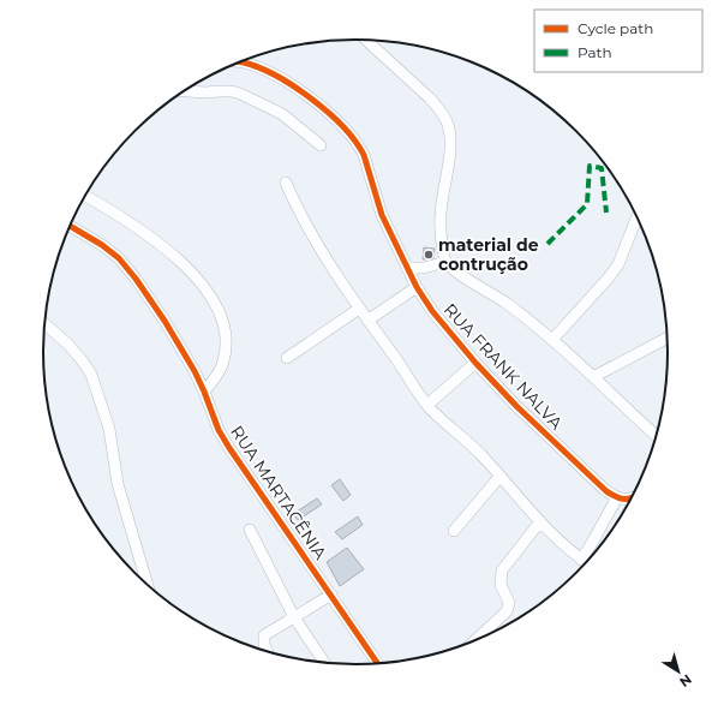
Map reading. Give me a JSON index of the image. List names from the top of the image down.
{
  "streets": {
    "street": ["RUA FRANK NALVA", "RUA MARTACÊNIA"]
  },
  "places": ["material de contrução"],
  "legend": ["Cycle path", "Path"],
  "north": "bottom right"
}
